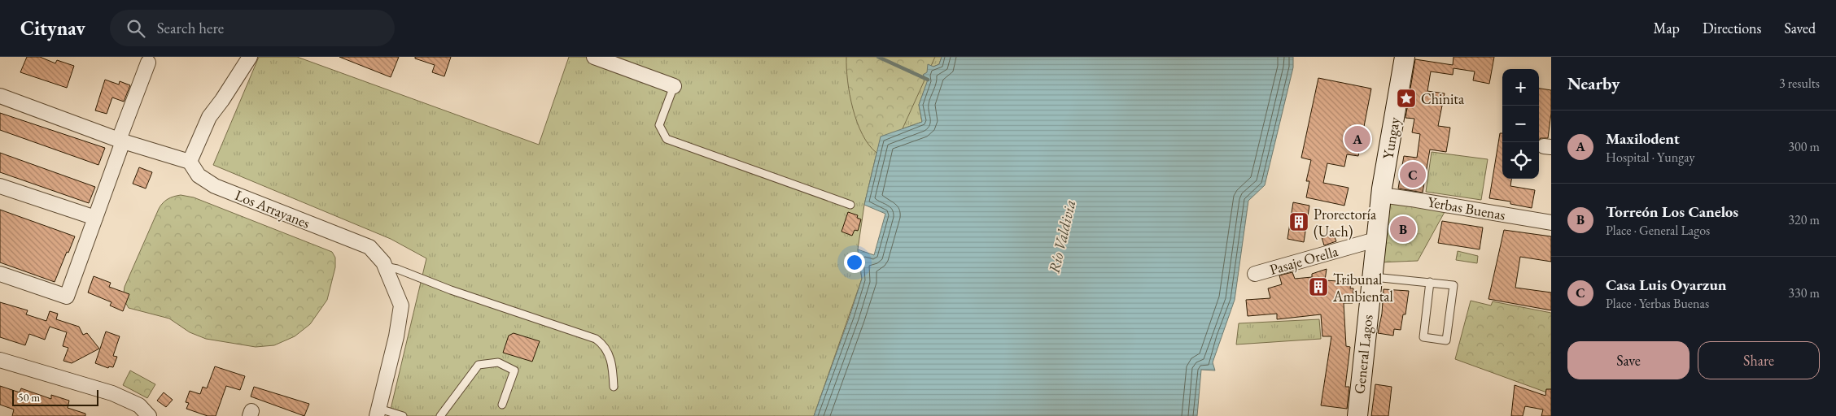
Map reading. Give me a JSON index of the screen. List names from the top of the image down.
{
  "streets": {
    "main road": ["Yungay", "General Lagos"],
    "street": ["Yerbas Buenas", "Los Arrayanes", "Pasaje Orella"]
  },
  "crossings": [
    ["Yungay", "Yerbas Buenas"],
    ["Yungay", "General Lagos"],
    ["Yerbas Buenas", "General Lagos"],
    ["Pasaje Orella", "General Lagos"]
  ],
  "water": ["Río Valdivia"],
  "places": {
    "place": ["Chinita"],
    "building": ["Prorectoría (Uach)", "Tribunal Ambiental"]
  },
  "scale_bar": "50 m",
  "page": {
    "header": "Citynav",
    "search": "Search here",
    "nav": ["Map", "Directions", "Saved"],
    "heading": ["Nearby", "3 results"],
    "map_buttons": ["+", "−"],
    "list": [
      {
        "mark": "A",
        "name": "Maxilodent",
        "note": "Hospital · Yungay",
        "value": "300 m"
      },
      {
        "mark": "B",
        "name": "Torreón Los Canelos",
        "note": "Place · General Lagos",
        "value": "320 m"
      },
      {
        "mark": "C",
        "name": "Casa Luis Oyarzun",
        "note": "Place · Yerbas Buenas",
        "value": "330 m"
      }
    ],
    "pins": ["A", "C", "B"],
    "buttons": ["Save", "Share"],
    "scale": "50 m"
  }
}
